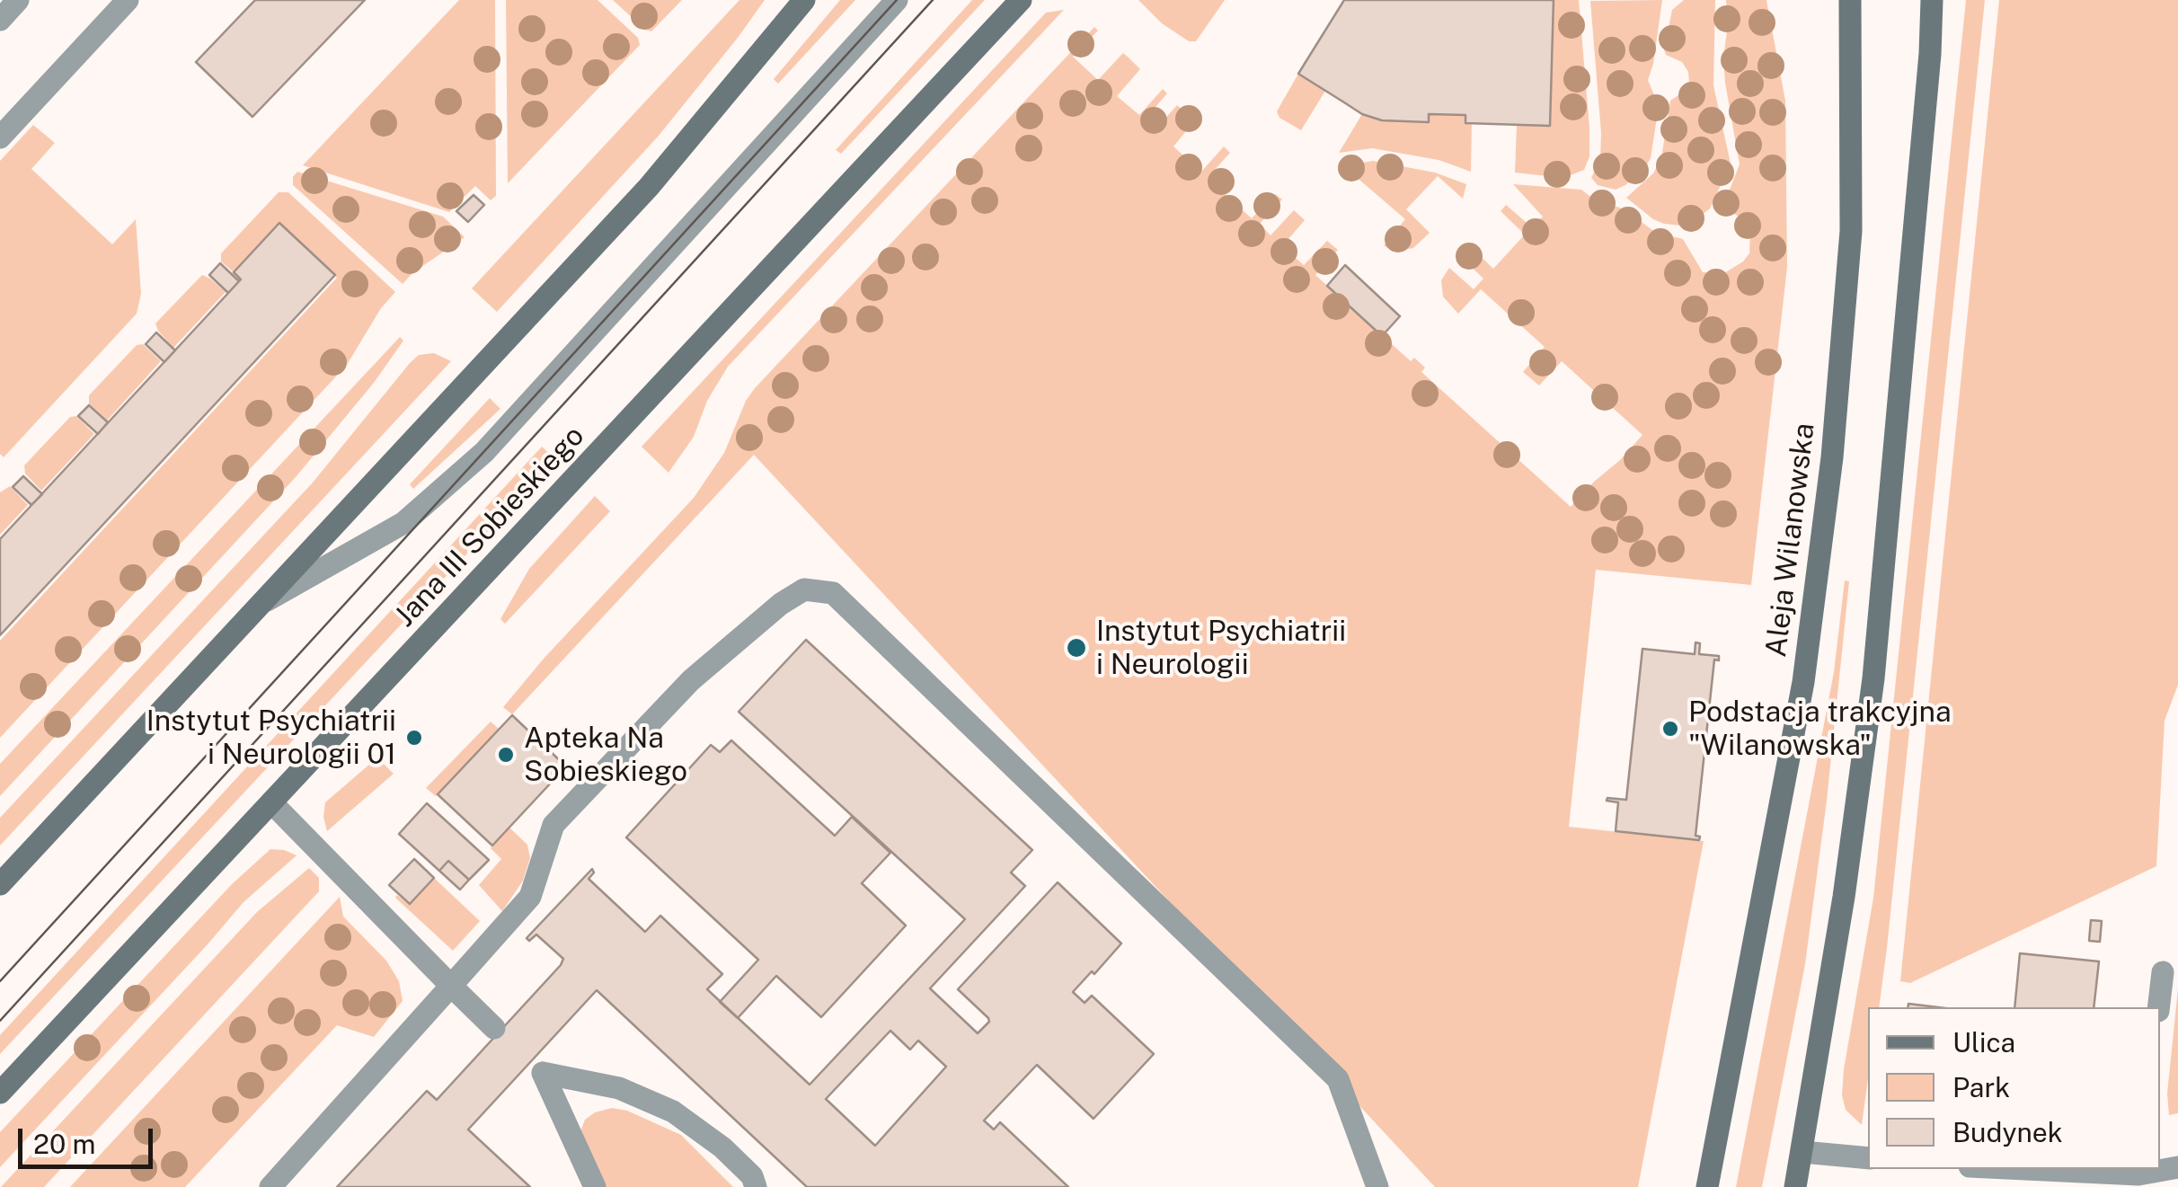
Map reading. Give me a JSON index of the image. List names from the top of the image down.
{
  "streets": {
    "main road": ["Jana III Sobieskiego", "Aleja Wilanowska"]
  },
  "places": [
    "Instytut Psychiatrii i Neurologii",
    "Podstacja trakcyjna \"Wilanowska\"",
    "Instytut Psychiatrii i Neurologii 01",
    "Apteka Na Sobieskiego"
  ],
  "legend": ["Ulica", "Park", "Budynek"],
  "scale_bar": "20 m"
}
